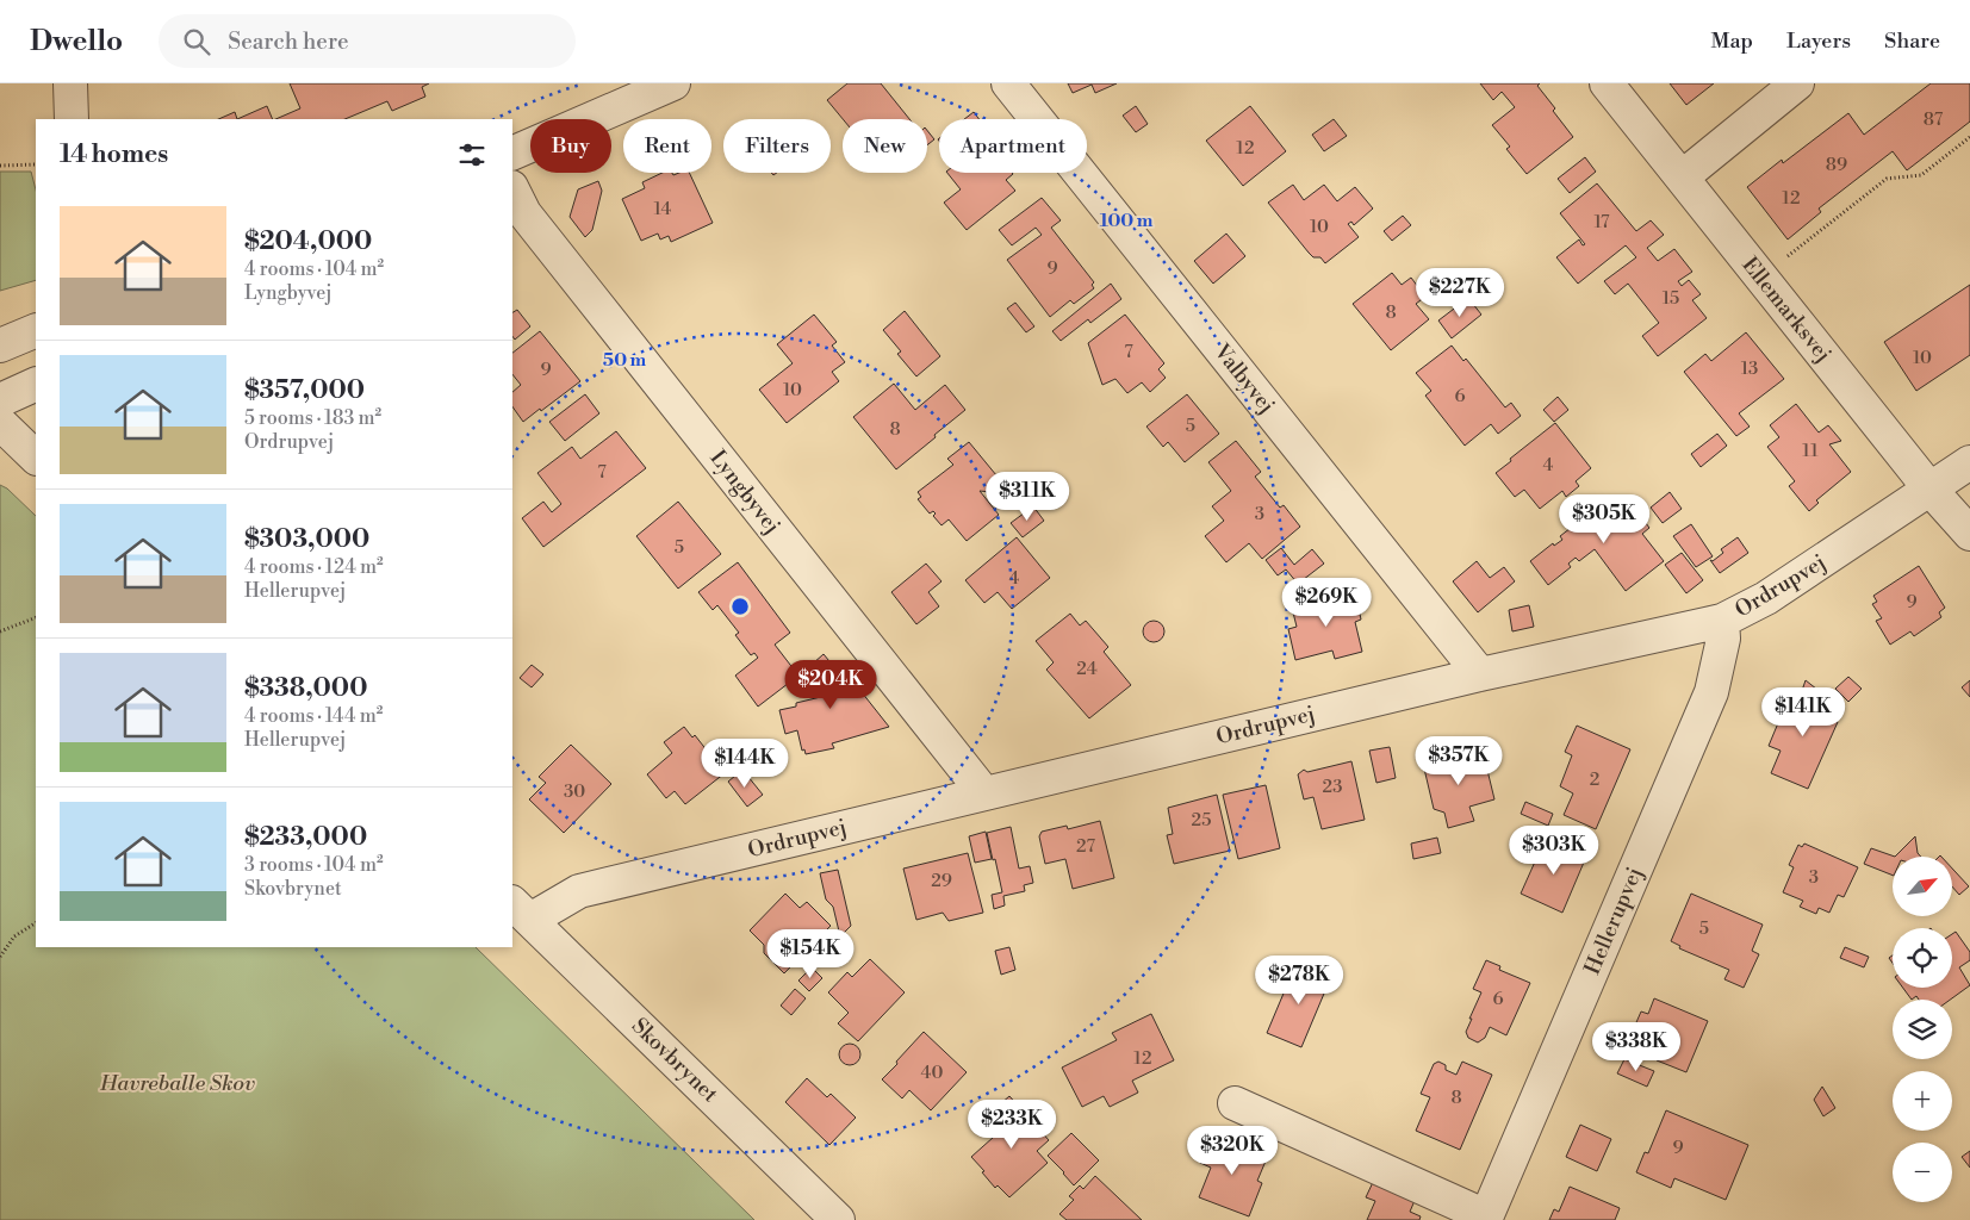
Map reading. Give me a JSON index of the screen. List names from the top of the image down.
{
  "streets": {
    "street": [
      "Ellemarksvej",
      "Valbyvej",
      "Lyngbyvej",
      "Ordrupvej",
      "Hellerupvej",
      "Skovbrynet"
    ]
  },
  "crossings": [
    ["Ellemarksvej", "Ordrupvej"],
    ["Valbyvej", "Ordrupvej"],
    ["Lyngbyvej", "Ordrupvej"],
    ["Ordrupvej", "Hellerupvej"],
    ["Ordrupvej", "Skovbrynet"]
  ],
  "parks": ["Havreballe Skov"],
  "house_numbers": [
    "87",
    "12",
    "89",
    "12",
    "14",
    "17",
    "10",
    "9",
    "15",
    "8",
    "7",
    "10",
    "13",
    "9",
    "10",
    "6",
    "5",
    "8",
    "11",
    "4",
    "7",
    "3",
    "5",
    "4",
    "9",
    "24",
    "2",
    "23",
    "30",
    "25",
    "27",
    "3",
    "29",
    "5",
    "6",
    "12",
    "40",
    "8",
    "9"
  ],
  "north": "top right",
  "page": {
    "header": "Dwello",
    "search": "Search here",
    "nav": ["Map", "Layers", "Share"],
    "chip": [
      "Buy",
      "Rent",
      "Filters",
      "New",
      "Apartment"
    ],
    "heading": "14 homes",
    "list": [
      {
        "name": "$204,000",
        "note": "4 rooms · 104 m² · Lyngbyvej"
      },
      {
        "name": "$357,000",
        "note": "5 rooms · 183 m² · Ordrupvej"
      },
      {
        "name": "$303,000",
        "note": "4 rooms · 124 m² · Hellerupvej"
      },
      {
        "name": "$338,000",
        "note": "4 rooms · 144 m² · Hellerupvej"
      },
      {
        "name": "$233,000",
        "note": "3 rooms · 104 m² · Skovbrynet"
      }
    ],
    "price": [
      "$227K",
      "$311K",
      "$305K",
      "$269K",
      "$204K",
      "$141K",
      "$357K",
      "$144K",
      "$303K",
      "$154K",
      "$278K",
      "$338K",
      "$233K",
      "$320K"
    ],
    "map_buttons": ["+", "−"]
  },
  "rings": ["100 m", "50 m"]
}
